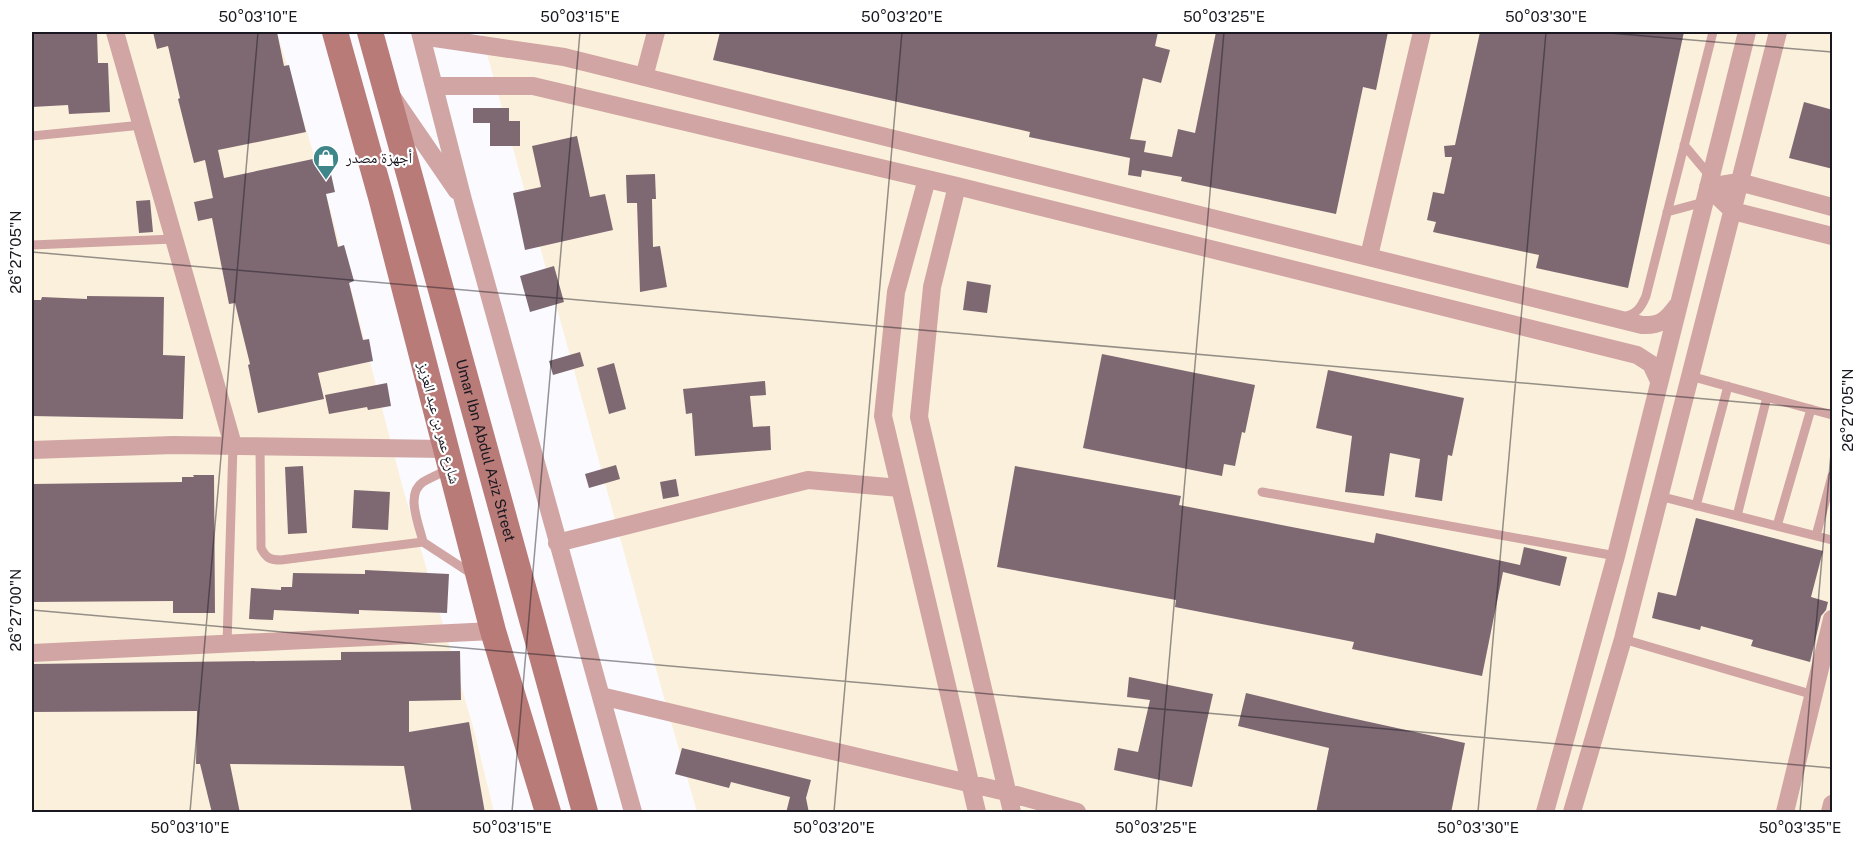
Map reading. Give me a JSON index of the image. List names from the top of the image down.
{
  "streets": {
    "main road": ["شارع عمر بن عبد العزيز", "Umar Ibn Abdul Aziz Street"]
  },
  "places": {
    "shop": ["أجهزة مصدر"]
  },
  "coordinates": [
    "50°03'10\"E",
    "50°03'15\"E",
    "50°03'20\"E",
    "50°03'25\"E",
    "50°03'30\"E",
    "26°27'05\"N",
    "26°27'00\"N",
    "50°03'35\"E"
  ]
}
